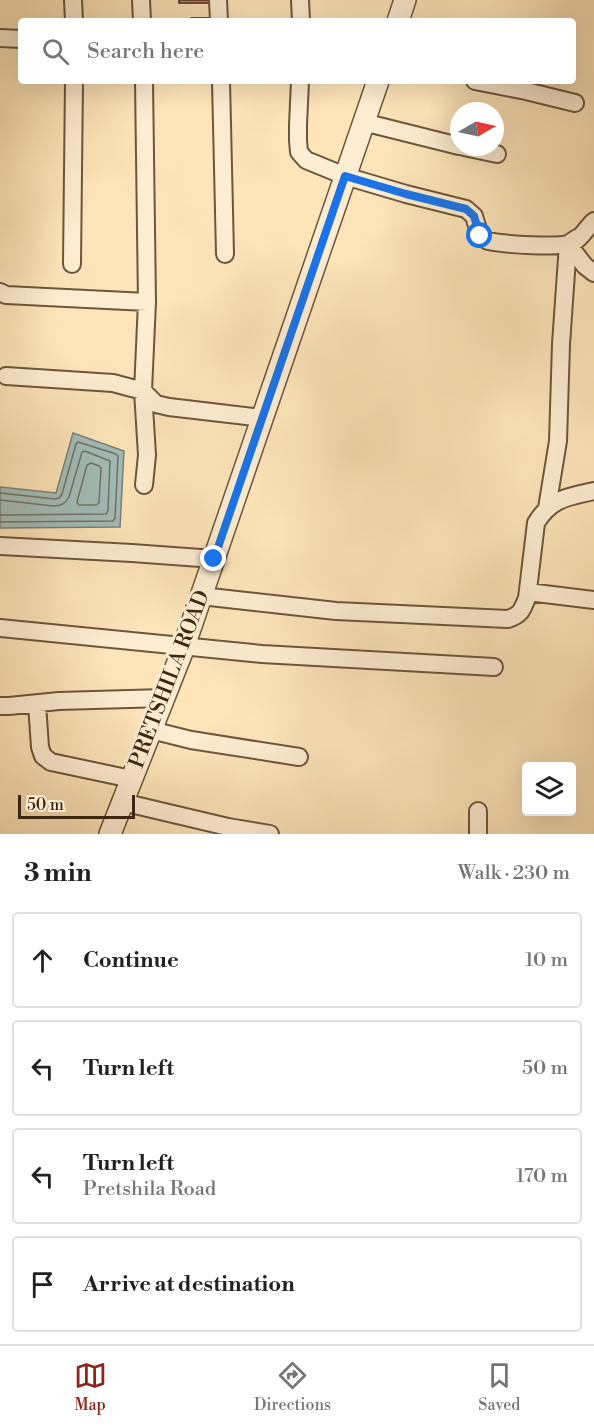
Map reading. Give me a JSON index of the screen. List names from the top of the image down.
{
  "streets": {
    "street": ["PRETSHILA ROAD"]
  },
  "scale_bar": "50 m",
  "north": "right",
  "page": {
    "search": "Search here",
    "scale": "50 m",
    "heading": ["3 min", "Walk · 230 m"],
    "list": [
      ["Continue", "10 m"],
      ["Turn left", "50 m"],
      ["Turn left", "Pretshila Road", "170 m"],
      "Arrive at destination"
    ],
    "nav": ["Map", "Directions", "Saved"]
  }
}
